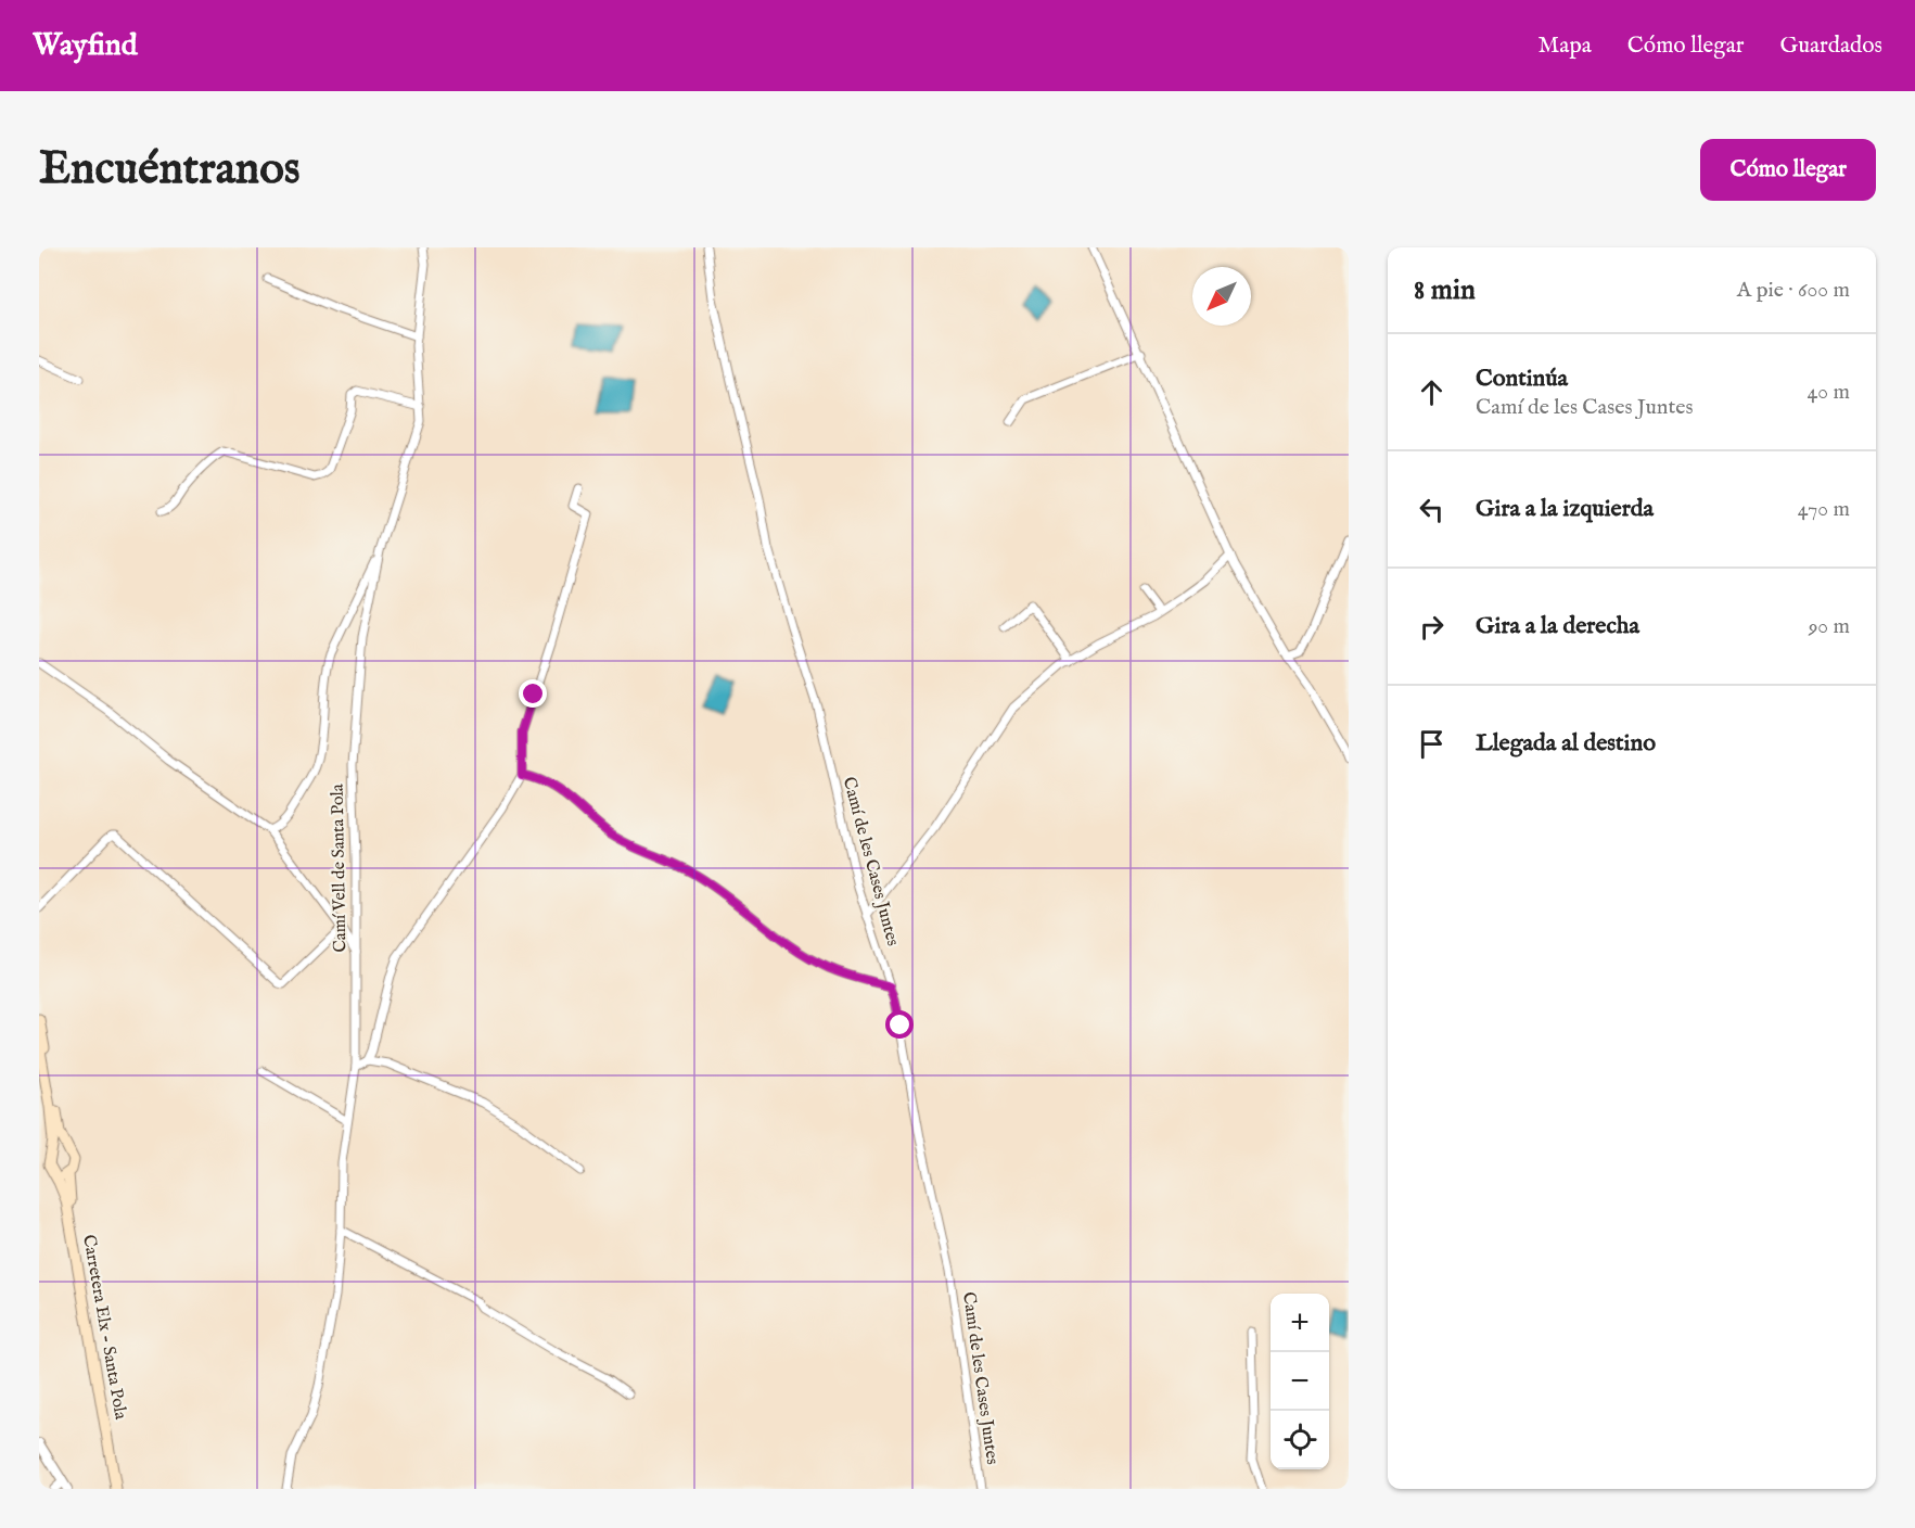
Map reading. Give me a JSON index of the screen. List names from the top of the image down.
{
  "streets": {
    "main road": ["Carretera Elx - Santa Pola"],
    "street": ["Camí de les Cases Juntes", "Camí Vell de Santa Pola"]
  },
  "north": "bottom left",
  "page": {
    "header": "Wayfind",
    "nav": ["Mapa", "Cómo llegar", "Guardados"],
    "buttons": "Cómo llegar",
    "title": "Encuéntranos",
    "heading": ["8 min", "A pie · 600 m"],
    "list": [
      ["Continúa", "Camí de les Cases Juntes", "40 m"],
      ["Gira a la izquierda", "470 m"],
      ["Gira a la derecha", "90 m"],
      "Llegada al destino"
    ],
    "map_buttons": ["+", "−"]
  }
}
